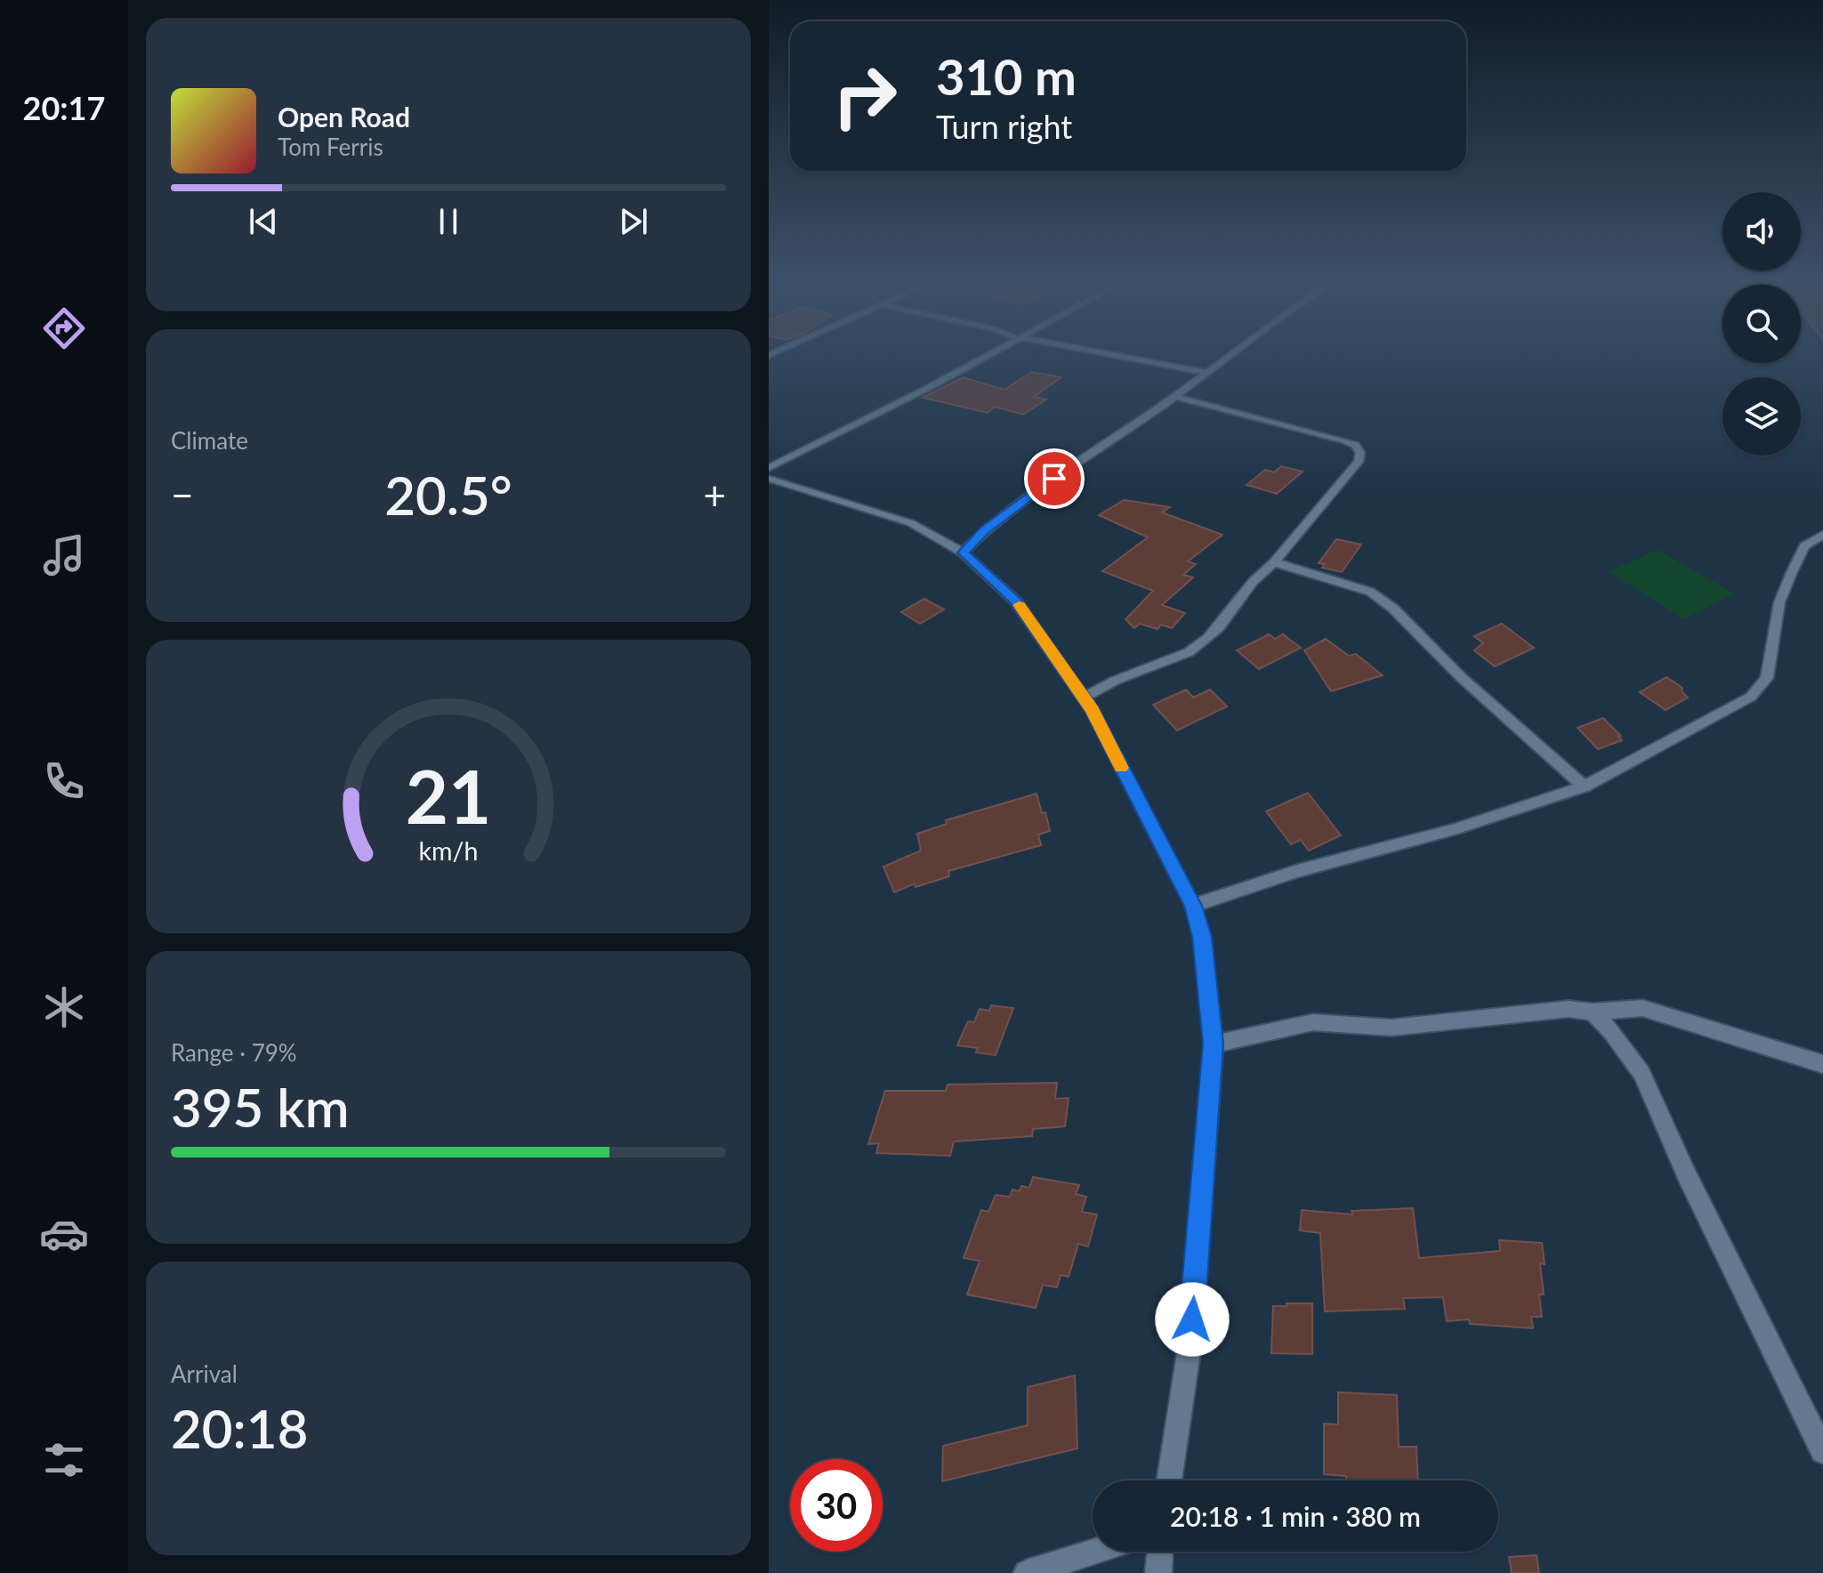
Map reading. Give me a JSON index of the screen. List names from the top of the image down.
{
  "page": {
    "tabs": "20:17",
    "turn": ["310 m", "Turn right"],
    "song": ["Open Road", "Tom Ferris"],
    "tile": [
      "Climate",
      ["Range · 79%", "395 km"],
      ["Arrival", "20:18"]
    ],
    "heat": ["−", "20.5°", "+"],
    "limit": "30",
    "trip": "20:18 · 1 min · 380 m",
    "gauge": ["21", "km/h"]
  }
}
